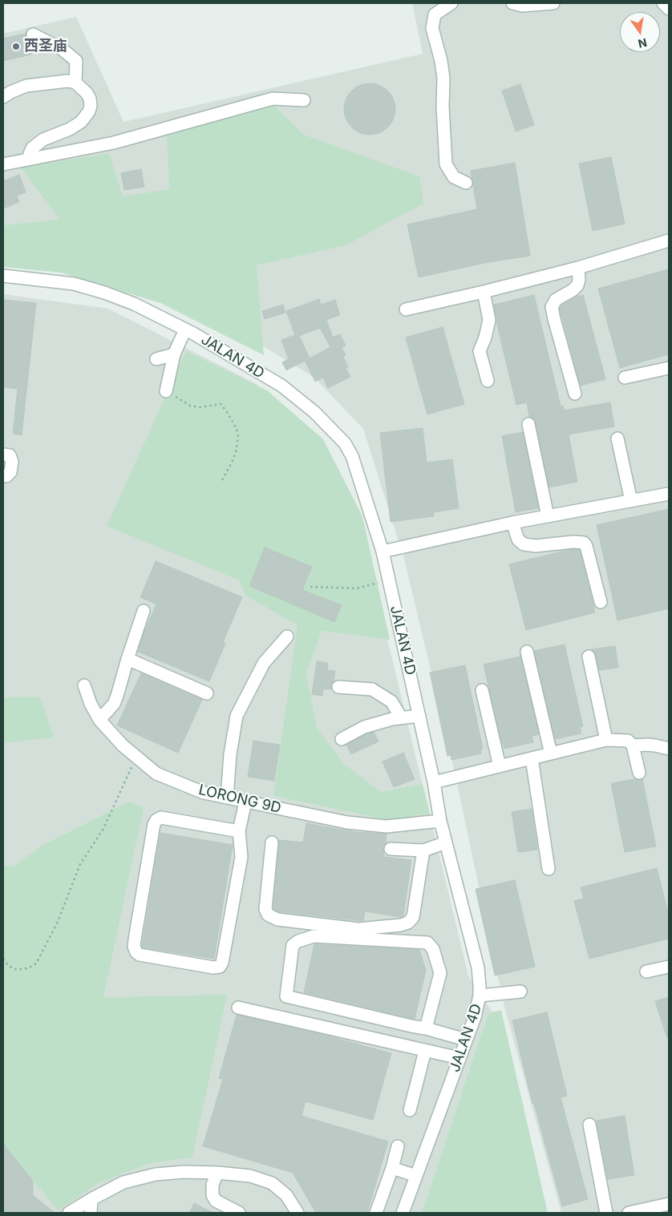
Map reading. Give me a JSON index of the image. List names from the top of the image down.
{
  "streets": {
    "street": ["JALAN 4D", "LORONG 9D"]
  },
  "crossings": [
    ["JALAN 4D", "LORONG 9D"]
  ],
  "places": ["西圣庙"],
  "north": "bottom"
}
